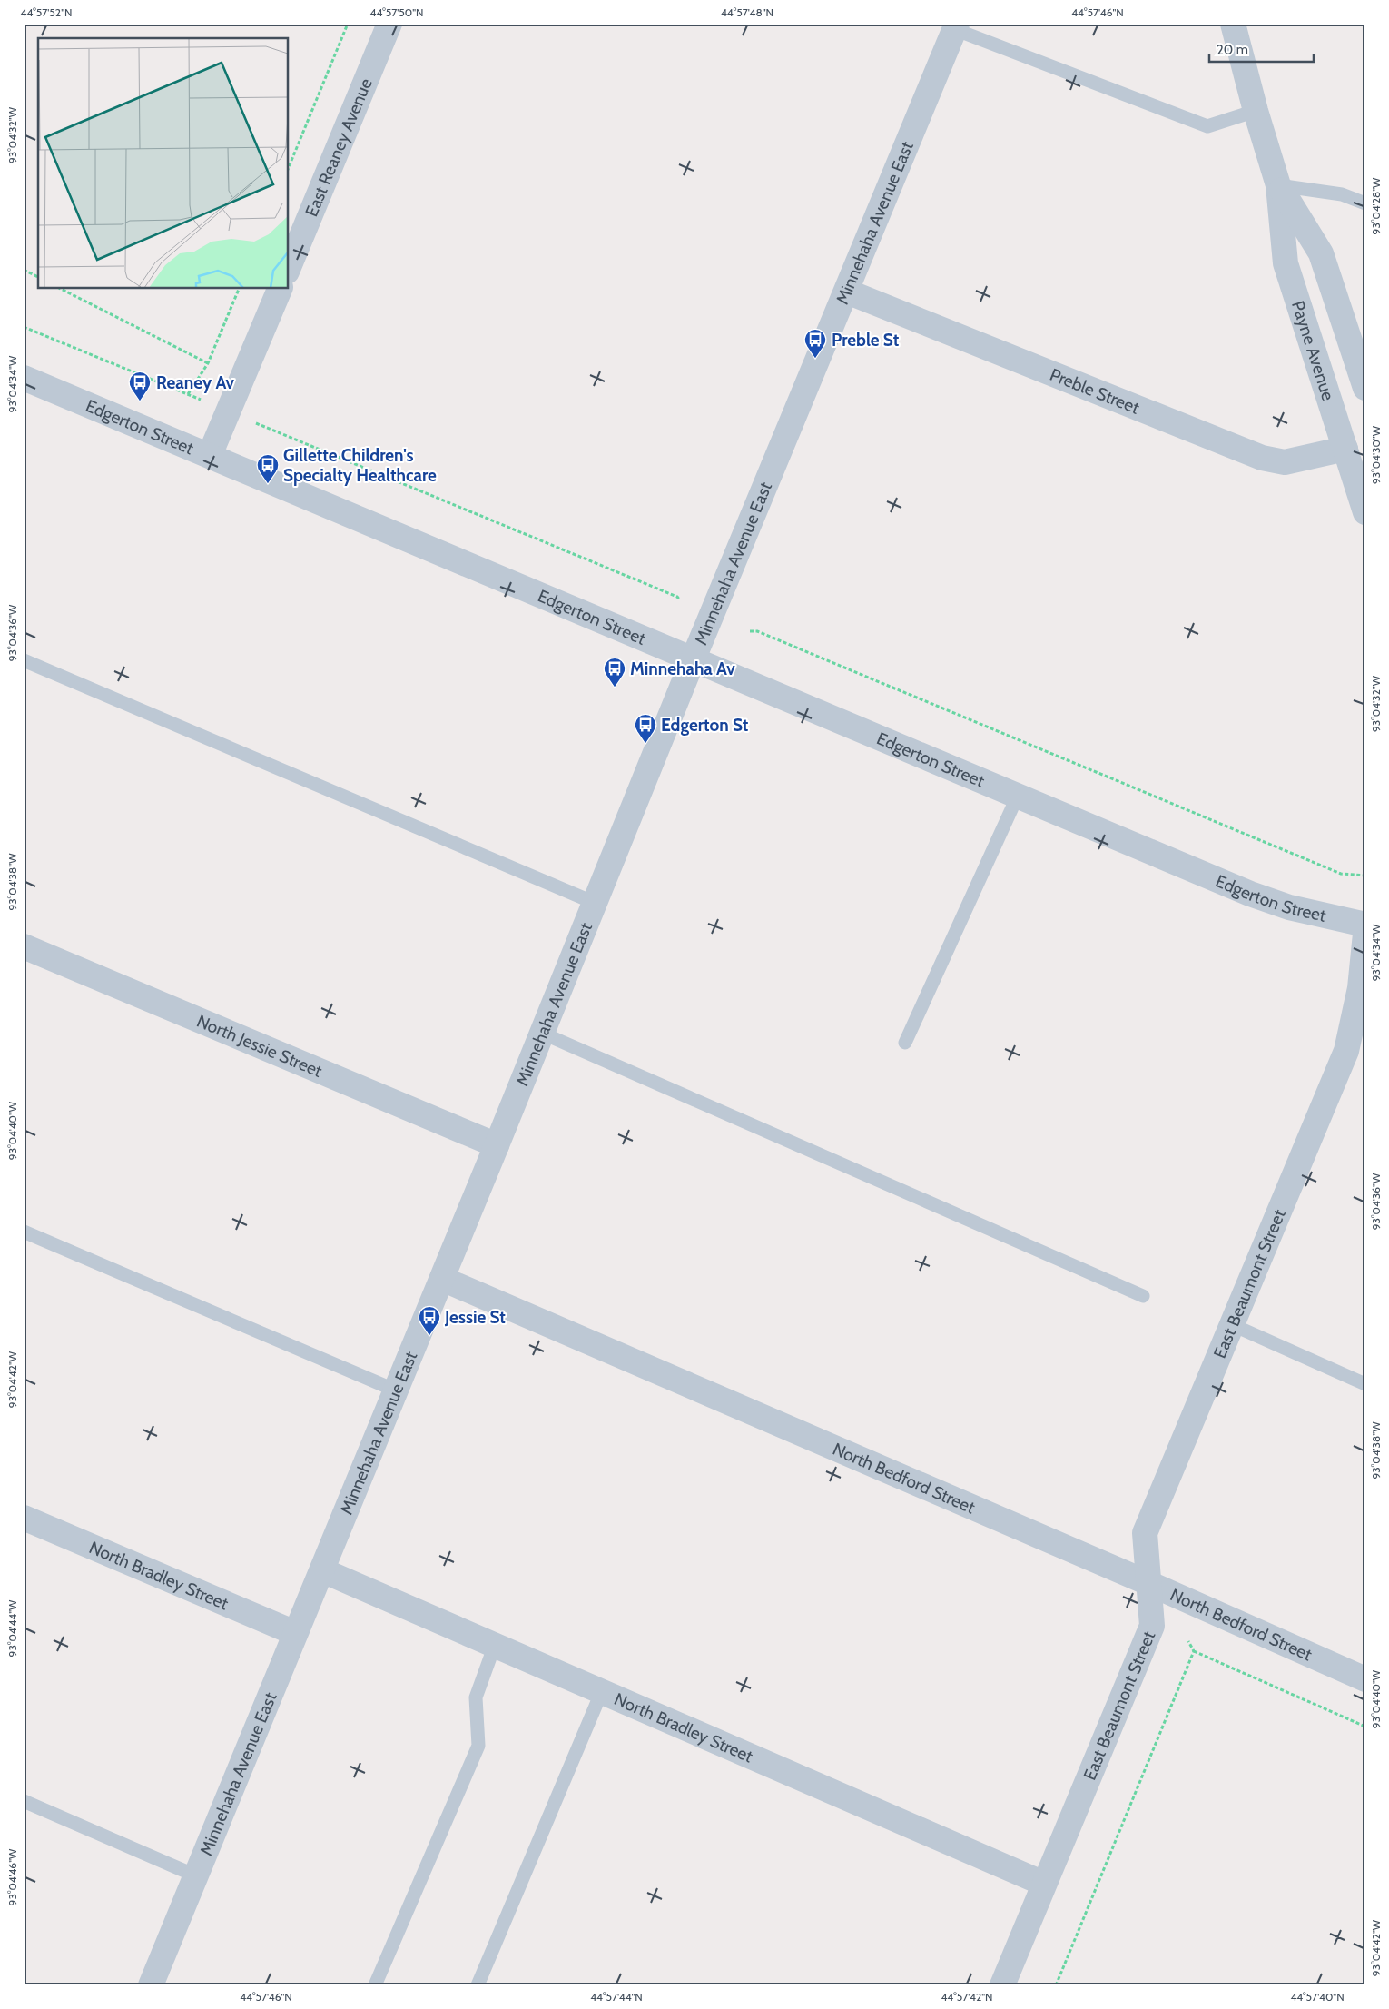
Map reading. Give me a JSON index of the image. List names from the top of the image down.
{
  "streets": {
    "street": [
      "East Reaney Avenue",
      "Minnehaha Avenue East",
      "Payne Avenue",
      "Preble Street",
      "Edgerton Street",
      "North Jessie Street",
      "East Beaumont Street",
      "North Bedford Street",
      "North Bradley Street"
    ]
  },
  "crossings": [
    ["Minnehaha Avenue East", "Preble Street"],
    ["Minnehaha Avenue East", "Edgerton Street"],
    ["Minnehaha Avenue East", "North Jessie Street"],
    ["Minnehaha Avenue East", "North Bedford Street"],
    ["Minnehaha Avenue East", "North Bradley Street"],
    ["Payne Avenue", "Preble Street"],
    ["East Beaumont Street", "North Bedford Street"],
    ["East Beaumont Street", "North Bradley Street"]
  ],
  "places": {
    "bus stop": [
      "Preble St",
      "Reaney Av",
      "Gillette Children's Specialty Healthcare",
      "Minnehaha Av",
      "Edgerton St",
      "Jessie St"
    ]
  },
  "scale_bar": "20 m",
  "coordinates": [
    "44°57'52\"N",
    "44°57'50\"N",
    "44°57'48\"N",
    "44°57'46\"N",
    "93°04'32\"W",
    "93°04'28\"W",
    "93°04'34\"W",
    "93°04'30\"W",
    "93°04'36\"W",
    "93°04'38\"W",
    "93°04'40\"W",
    "93°04'42\"W",
    "93°04'44\"W",
    "93°04'46\"W",
    "44°57'44\"N",
    "44°57'42\"N",
    "44°57'40\"N"
  ]
}
